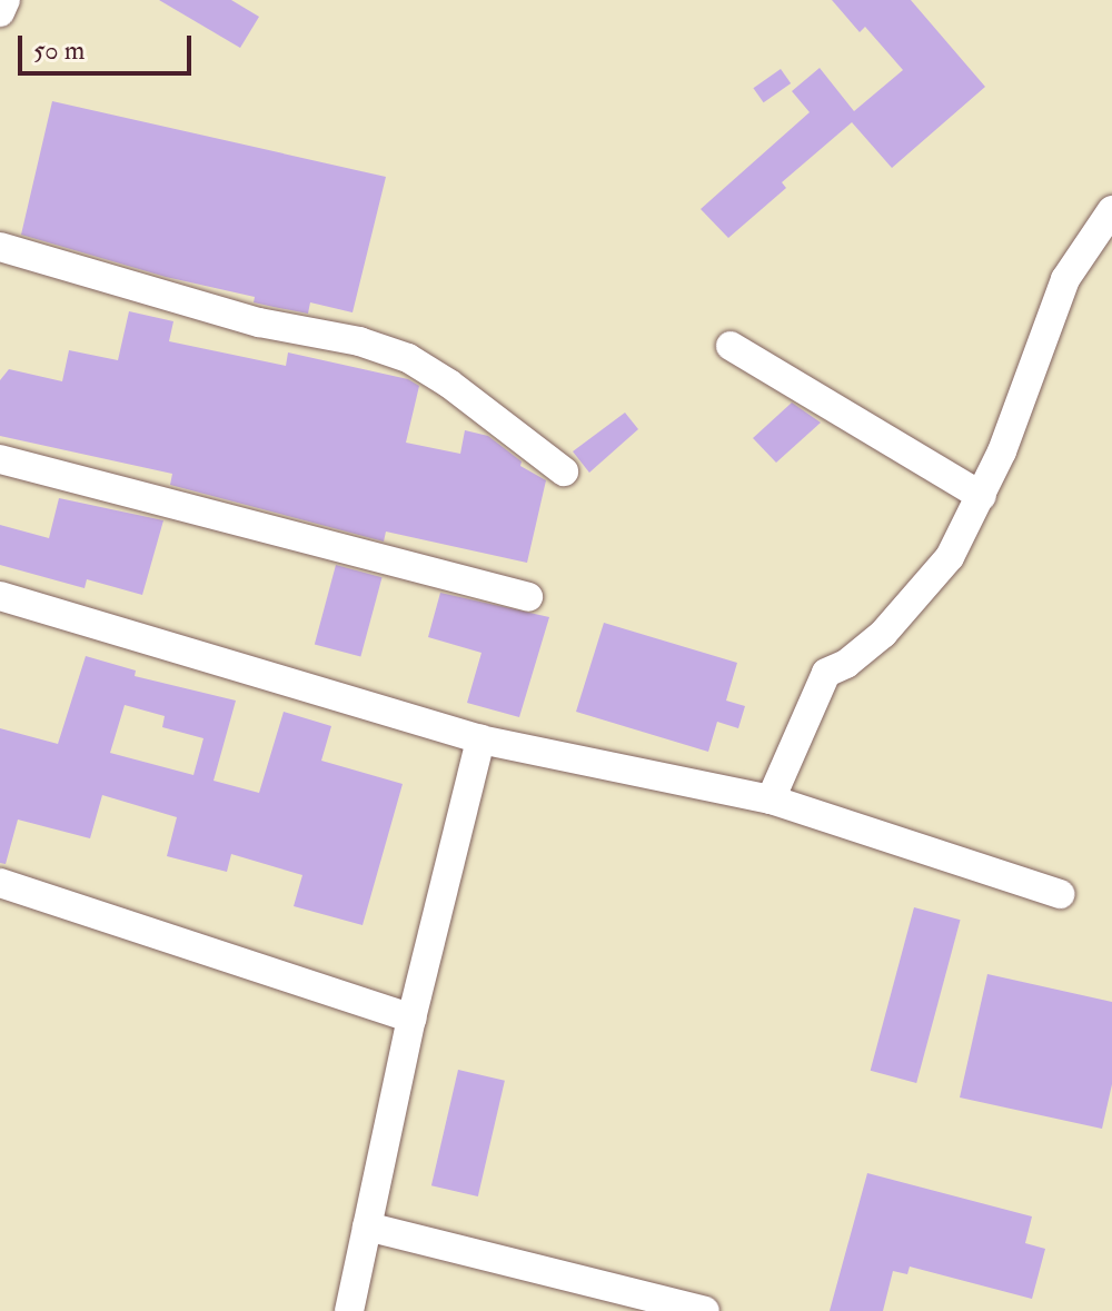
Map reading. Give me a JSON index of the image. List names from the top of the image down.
{
  "scale_bar": "50 m"
}
